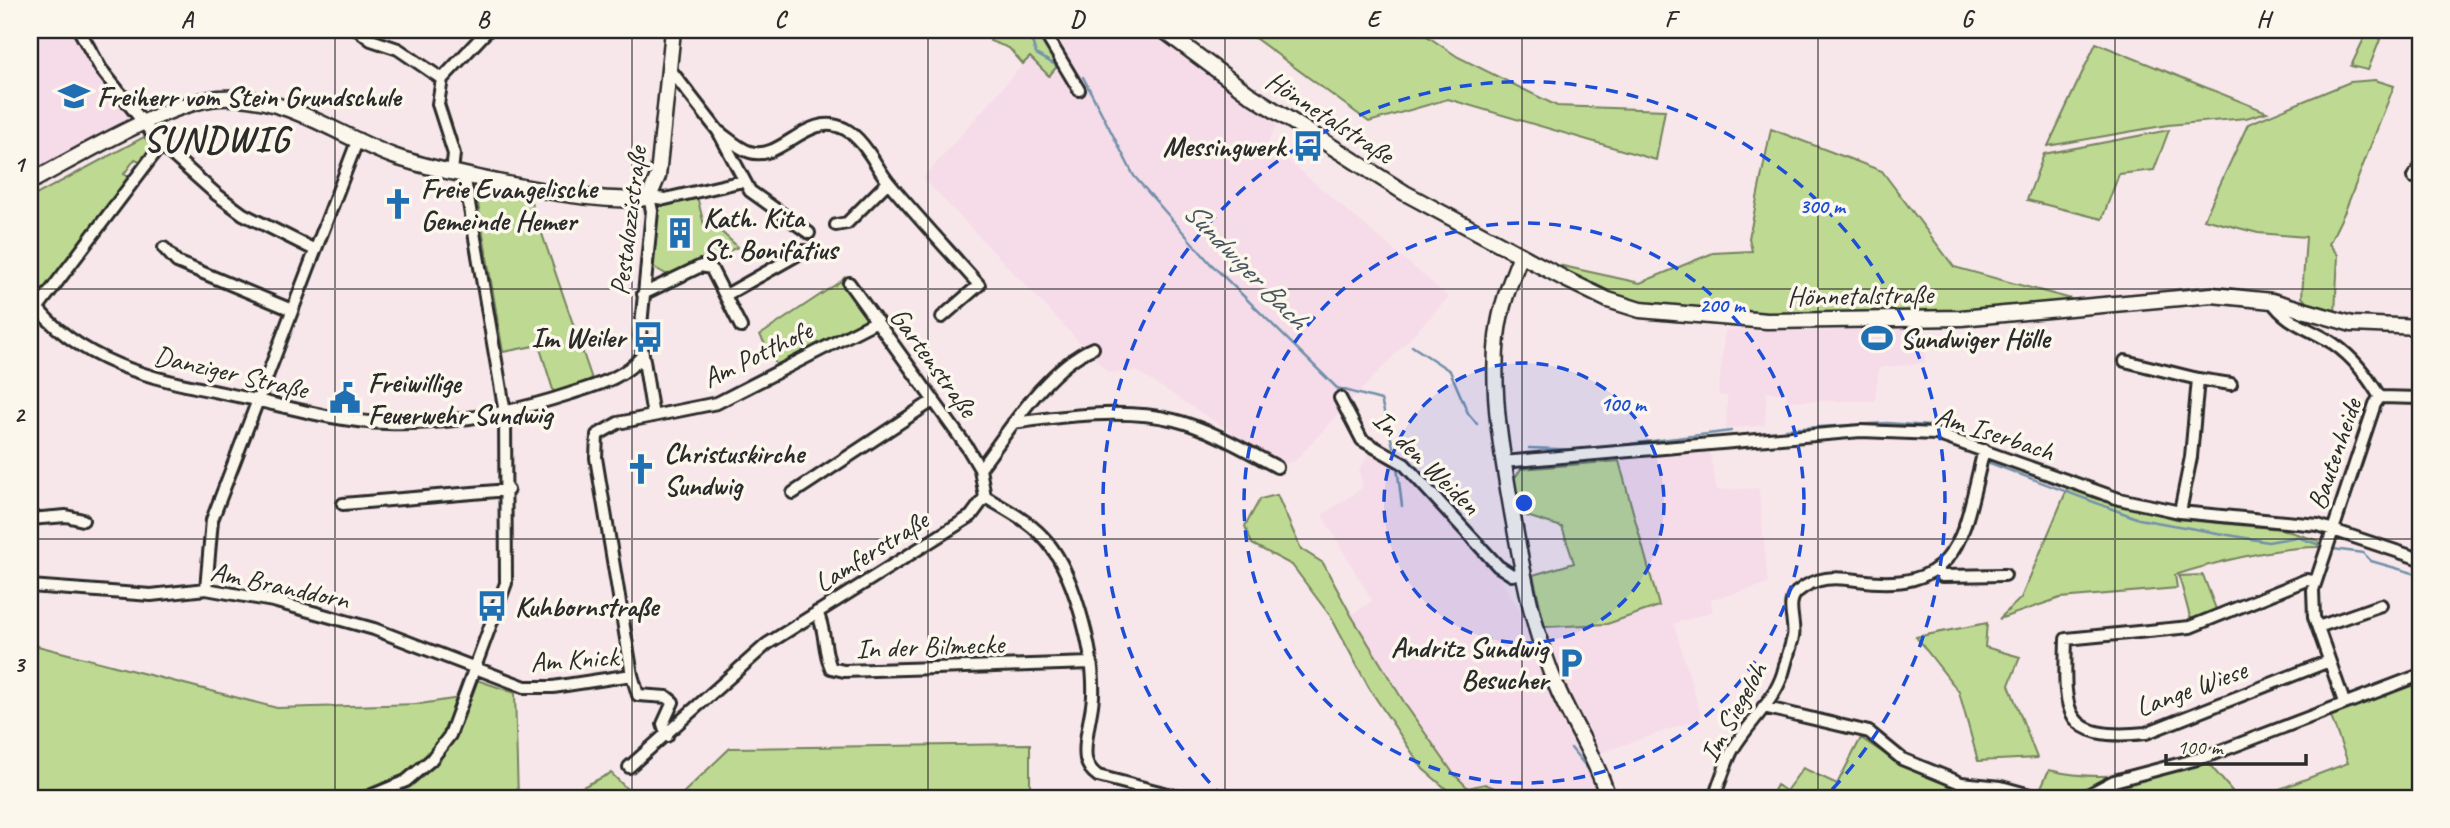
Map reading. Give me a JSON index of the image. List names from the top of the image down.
{
  "streets": {
    "street": [
      "Hönnetalstraße",
      "Pestalozzistraße",
      "Am Potthofe",
      "Gartenstraße",
      "Danziger Straße",
      "Am Iserbach",
      "Bautenheide",
      "In den Weiden",
      "Lamferstraße",
      "Am Branddorn",
      "In der Bilmecke",
      "Am Knick",
      "Lange Wiese",
      "Im Siegeloh"
    ]
  },
  "crossings": [
    ["Hönnetalstraße", "Bautenheide"],
    ["Pestalozzistraße", "Am Potthofe"],
    ["Pestalozzistraße", "Gartenstraße"],
    ["Pestalozzistraße", "Danziger Straße"],
    ["Am Potthofe", "Gartenstraße"],
    ["Am Potthofe", "Am Knick"],
    ["Am Iserbach", "Bautenheide"],
    ["Bautenheide", "Lange Wiese"],
    ["Lamferstraße", "In der Bilmecke"],
    ["Lamferstraße", "Am Knick"],
    ["Am Branddorn", "Am Knick"]
  ],
  "districts": ["SUNDWIG"],
  "water": ["Sundwiger Bach"],
  "places": {
    "school or university": ["Freiherr vom Stein Grundschule"],
    "bus stop": ["Messingwerk", "Im Weiler", "Kuhbornstraße"],
    "church": ["Freie Evangelische Gemeinde Hemer", "Christuskirche Sundwig"],
    "building": ["Kath. Kita St. Bonifatius"],
    "sports": ["Sundwiger Hölle"],
    "public building": ["Freiwillige Feuerwehr Sundwig"],
    "parking": ["Andritz Sundwig Besucher"]
  },
  "scale_bar": "100 m",
  "grid": {
    "columns": [
      "A",
      "B",
      "C",
      "D",
      "E",
      "F",
      "G",
      "H"
    ],
    "rows": ["1", "2", "3"]
  },
  "rings": ["300 m", "200 m", "100 m"]
}
